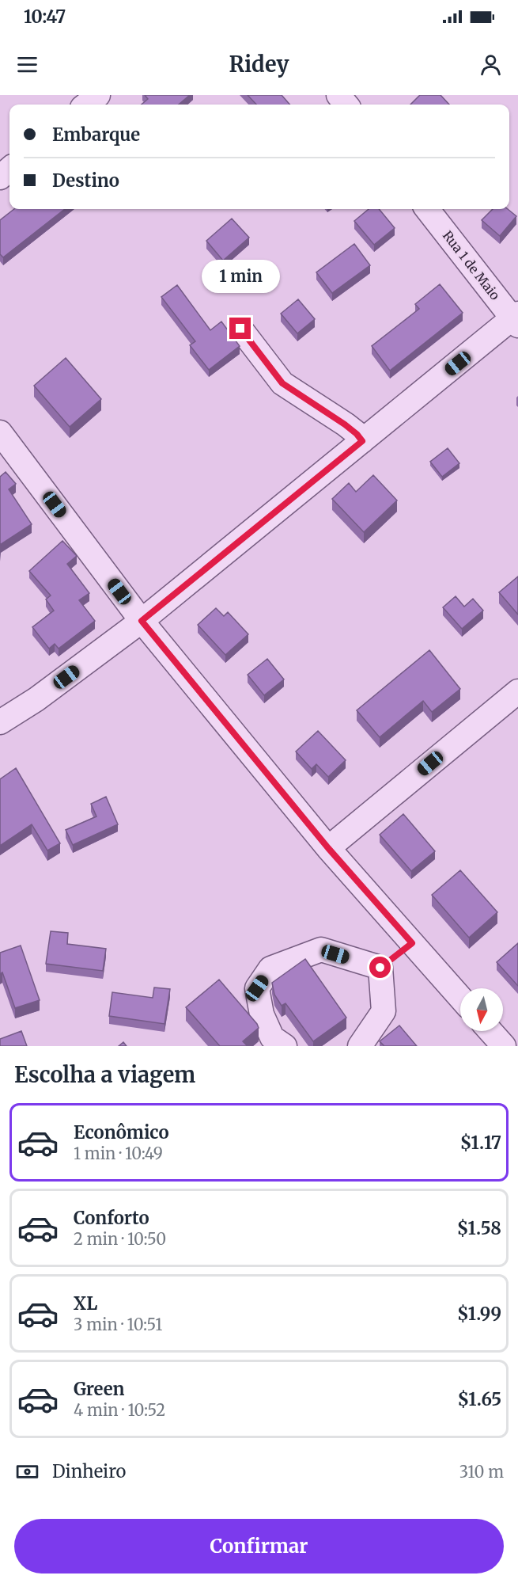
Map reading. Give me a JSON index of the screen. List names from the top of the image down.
{
  "streets": {
    "street": ["Rua 1 de Maio"]
  },
  "north": "bottom",
  "page": {
    "status": "10:47",
    "header": "Ridey",
    "banner": ["Embarque", "Destino"],
    "bubble": "1 min",
    "heading": "Escolha a viagem",
    "list": [
      {
        "name": "Econômico",
        "note": "1 min · 10:49",
        "value": "$1.17"
      },
      {
        "name": "Conforto",
        "note": "2 min · 10:50",
        "value": "$1.58"
      },
      {
        "name": "XL",
        "note": "3 min · 10:51",
        "value": "$1.99"
      },
      {
        "name": "Green",
        "note": "4 min · 10:52",
        "value": "$1.65"
      }
    ],
    "pay": ["Dinheiro", "310 m"],
    "buttons": "Confirmar"
  }
}
